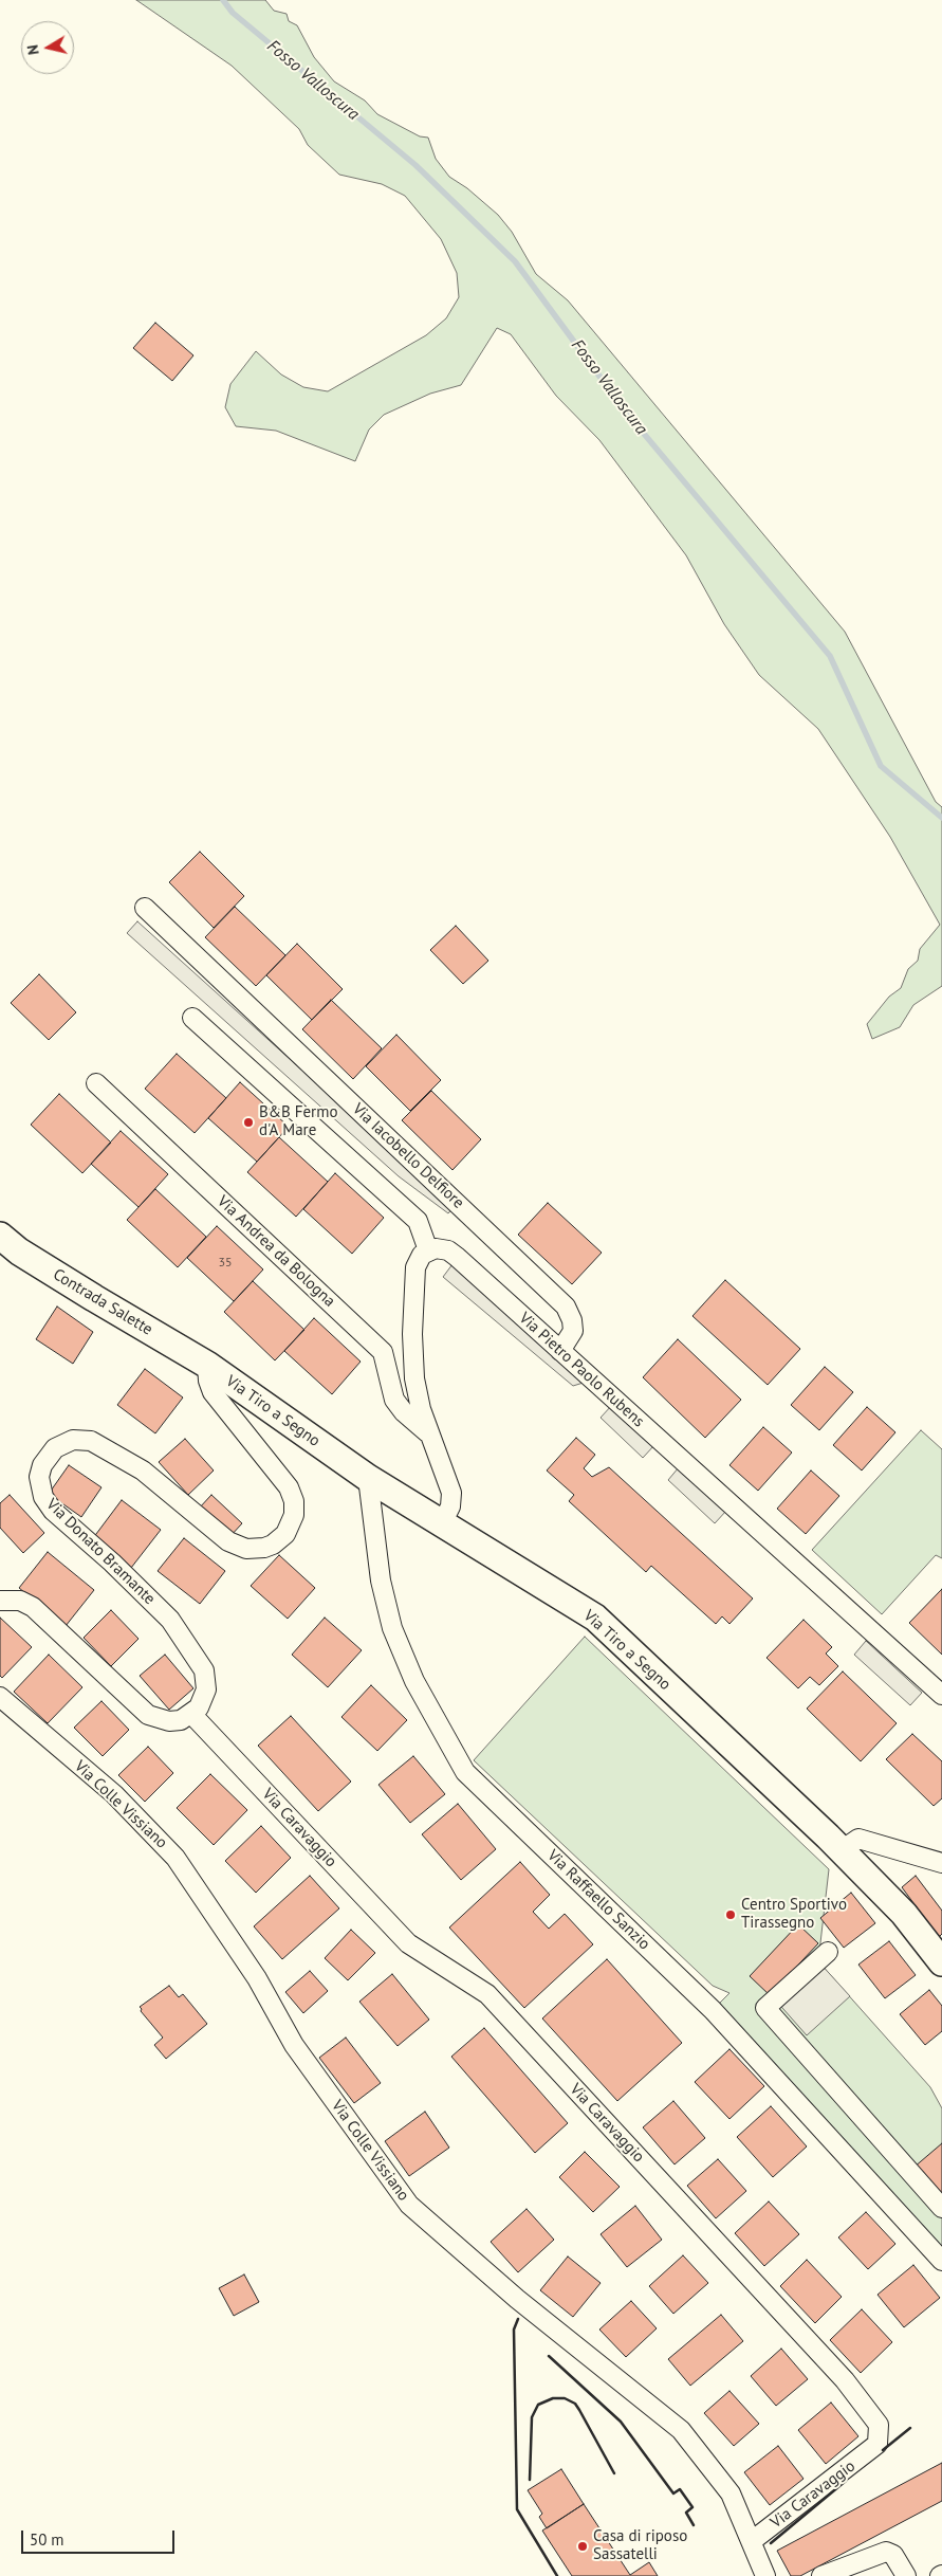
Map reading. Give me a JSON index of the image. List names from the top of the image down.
{
  "streets": {
    "main road": ["Contrada Salette", "Via Tiro a Segno"],
    "street": [
      "Via Iacobello Delfiore",
      "Via Andrea da Bologna",
      "Via Pietro Paolo Rubens",
      "Via Donato Bramante",
      "Via Colle Vissiano",
      "Via Caravaggio",
      "Via Raffaello Sanzio"
    ]
  },
  "crossings": [
    ["Via Iacobello Delfiore", "Via Pietro Paolo Rubens"],
    ["Contrada Salette", "Via Tiro a Segno"],
    ["Contrada Salette", "Via Donato Bramante"],
    ["Via Tiro a Segno", "Via Donato Bramante"],
    ["Via Tiro a Segno", "Via Raffaello Sanzio"],
    ["Via Donato Bramante", "Via Caravaggio"],
    ["Via Colle Vissiano", "Via Caravaggio"]
  ],
  "water": ["Fosso Valloscura"],
  "places": ["B&B Fermo d'A Mare", "Centro Sportivo Tirassegno", "Casa di riposo Sassatelli"],
  "house_numbers": ["35"],
  "scale_bar": "50 m",
  "north": "left"
}
